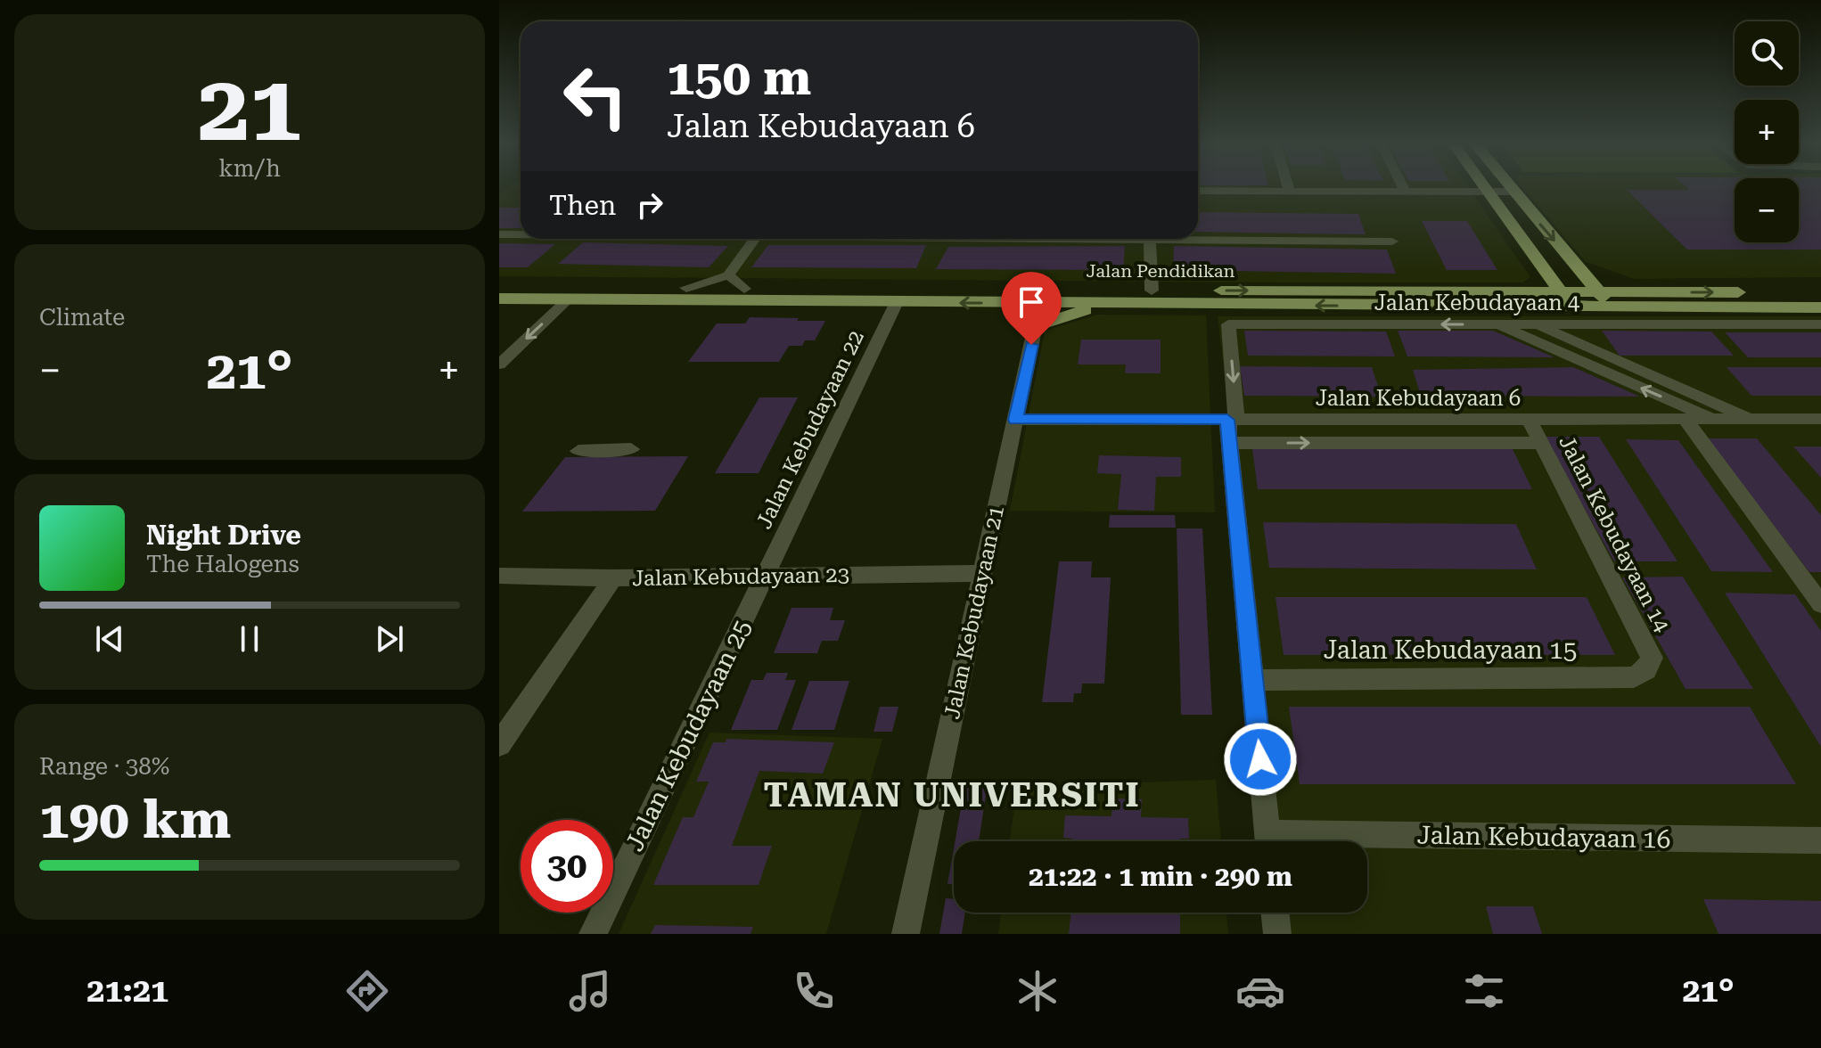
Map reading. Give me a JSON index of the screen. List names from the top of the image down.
{
  "streets": {
    "main road": ["Jalan Pendidikan"],
    "street": [
      "Jalan Kebudayaan 4",
      "Jalan Kebudayaan 6",
      "Jalan Kebudayaan 22",
      "Jalan Kebudayaan 14",
      "Jalan Kebudayaan 23",
      "Jalan Kebudayaan 21",
      "Jalan Kebudayaan 15",
      "Jalan Kebudayaan 25",
      "Jalan Kebudayaan 16"
    ]
  },
  "crossings": [
    ["Jalan Pendidikan", "Jalan Kebudayaan 22"],
    ["Jalan Pendidikan", "Jalan Kebudayaan 21"],
    ["Jalan Kebudayaan 4", "Jalan Kebudayaan 6"],
    ["Jalan Kebudayaan 6", "Jalan Kebudayaan 14"],
    ["Jalan Kebudayaan 6", "Jalan Kebudayaan 21"],
    ["Jalan Kebudayaan 22", "Jalan Kebudayaan 23"],
    ["Jalan Kebudayaan 22", "Jalan Kebudayaan 25"],
    ["Jalan Kebudayaan 14", "Jalan Kebudayaan 15"],
    ["Jalan Kebudayaan 23", "Jalan Kebudayaan 21"],
    ["Jalan Kebudayaan 23", "Jalan Kebudayaan 25"]
  ],
  "districts": ["TAMAN UNIVERSITI"],
  "page": {
    "tile": [
      ["21", "km/h"],
      "Climate",
      ["Range · 38%", "190 km"]
    ],
    "map_buttons": ["+", "−"],
    "turn": ["150 m", "Jalan Kebudayaan 6"],
    "then": "Then",
    "heat": ["−", "21°", "+"],
    "song": ["Night Drive", "The Halogens"],
    "limit": "30",
    "trip": "21:22 · 1 min · 290 m",
    "tabs": ["21:21", "21°"]
  }
}
